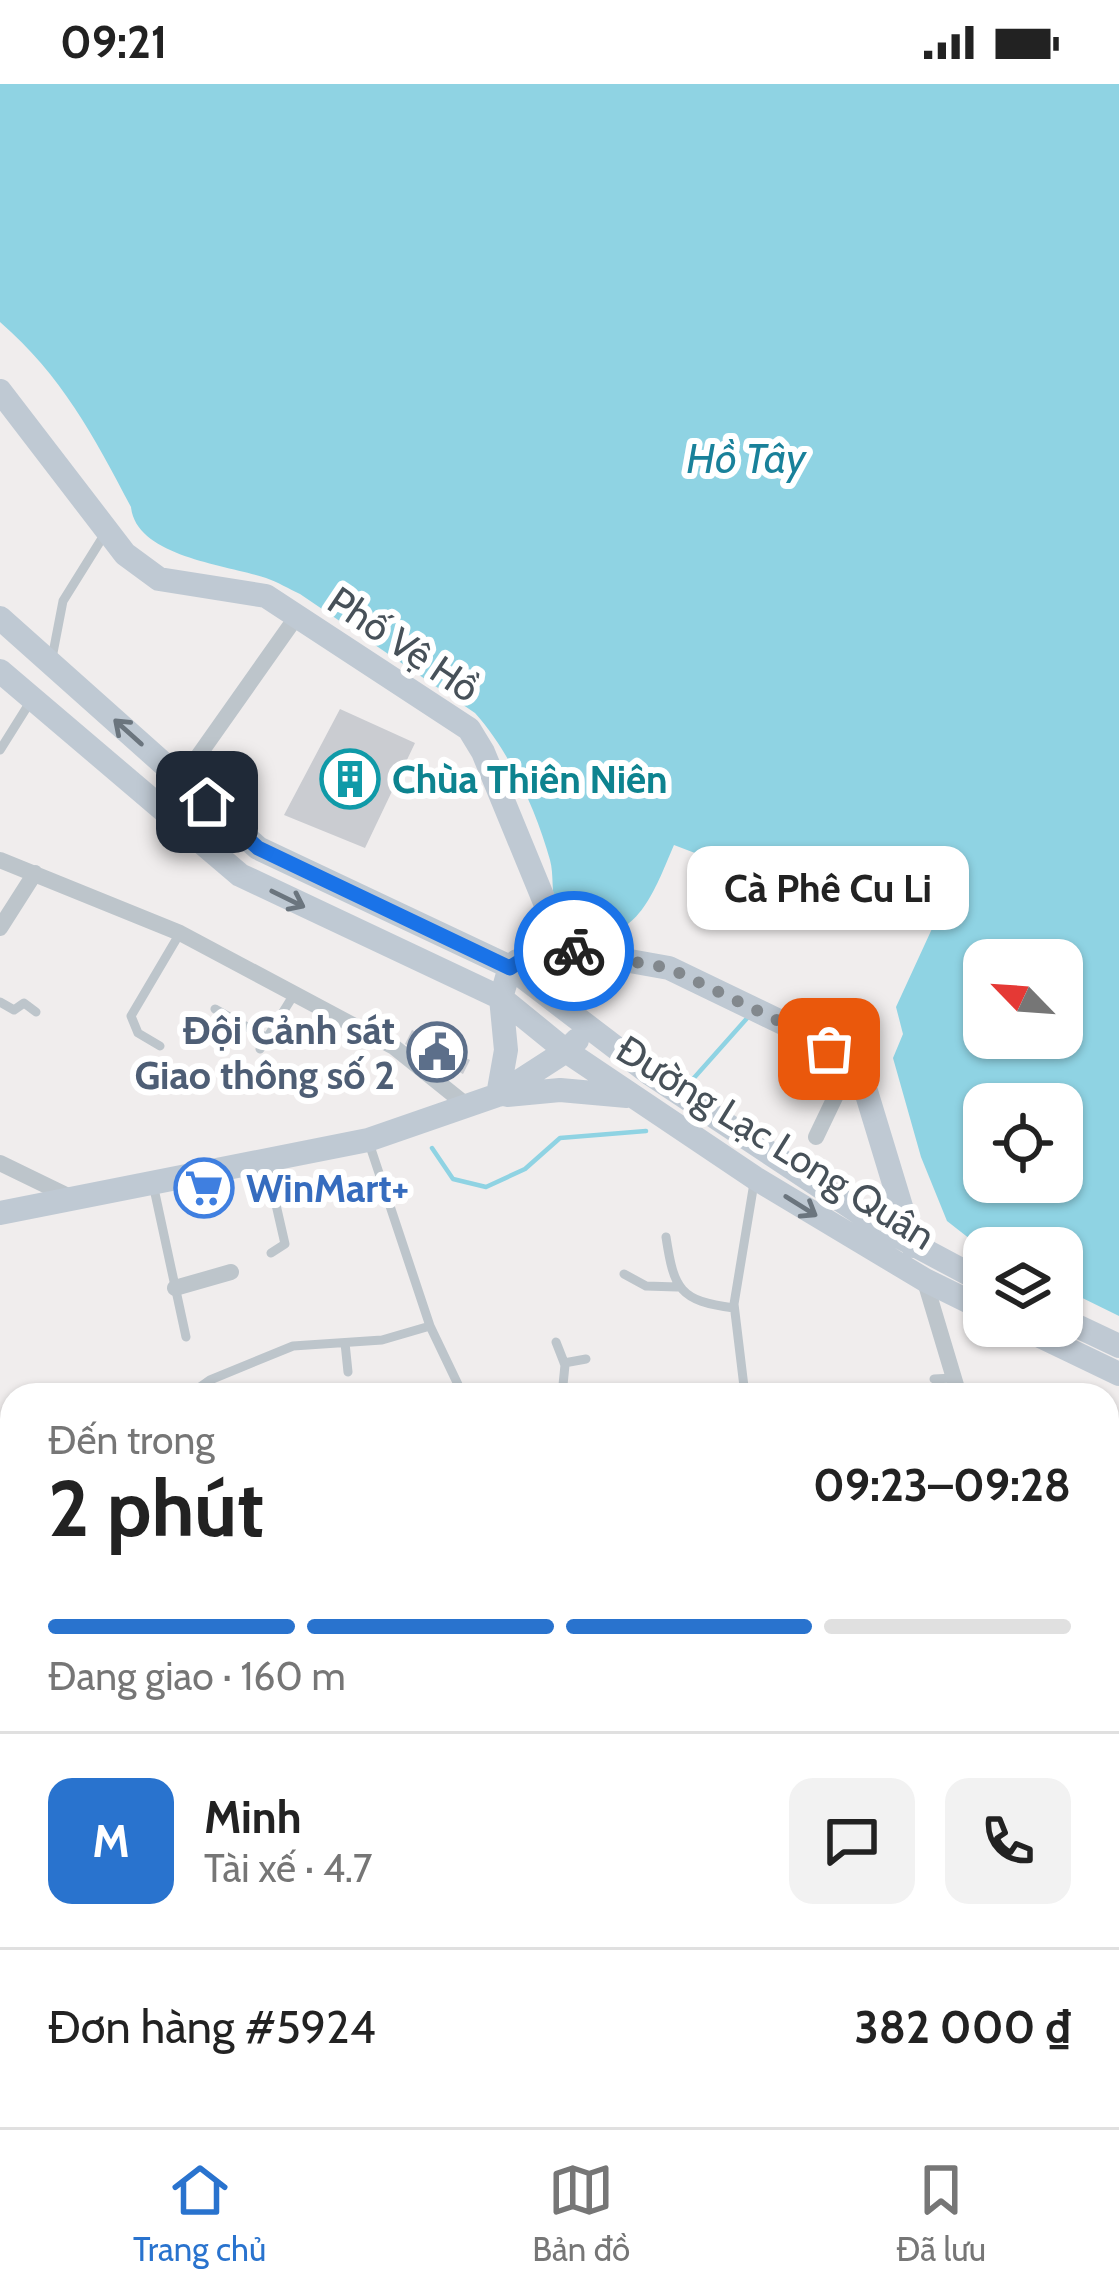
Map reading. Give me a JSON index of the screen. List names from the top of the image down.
{
  "streets": {
    "main road": ["Phố Vệ Hồ", "Đường Lạc Long Quân"]
  },
  "water": ["Hồ Tây"],
  "places": {
    "building": ["Chùa Thiên Niên"],
    "other": ["Cà Phê Cu Li"],
    "public building": ["Đội Cảnh sát Giao thông số 2"],
    "supermarket": ["WinMart+"]
  },
  "north": "top left",
  "page": {
    "status": "09:21",
    "bubble": "Cà Phê Cu Li",
    "heading": ["2 phút", "Đến trong", "09:23–09:28"],
    "panel": [
      "Minh",
      "Tài xế · 4.7",
      "Đơn hàng #5924",
      "382 000 ₫"
    ],
    "bar": "Đang giao · 160 m",
    "round": "M",
    "tabs": ["Trang chủ", "Bản đồ", "Đã lưu"]
  }
}
